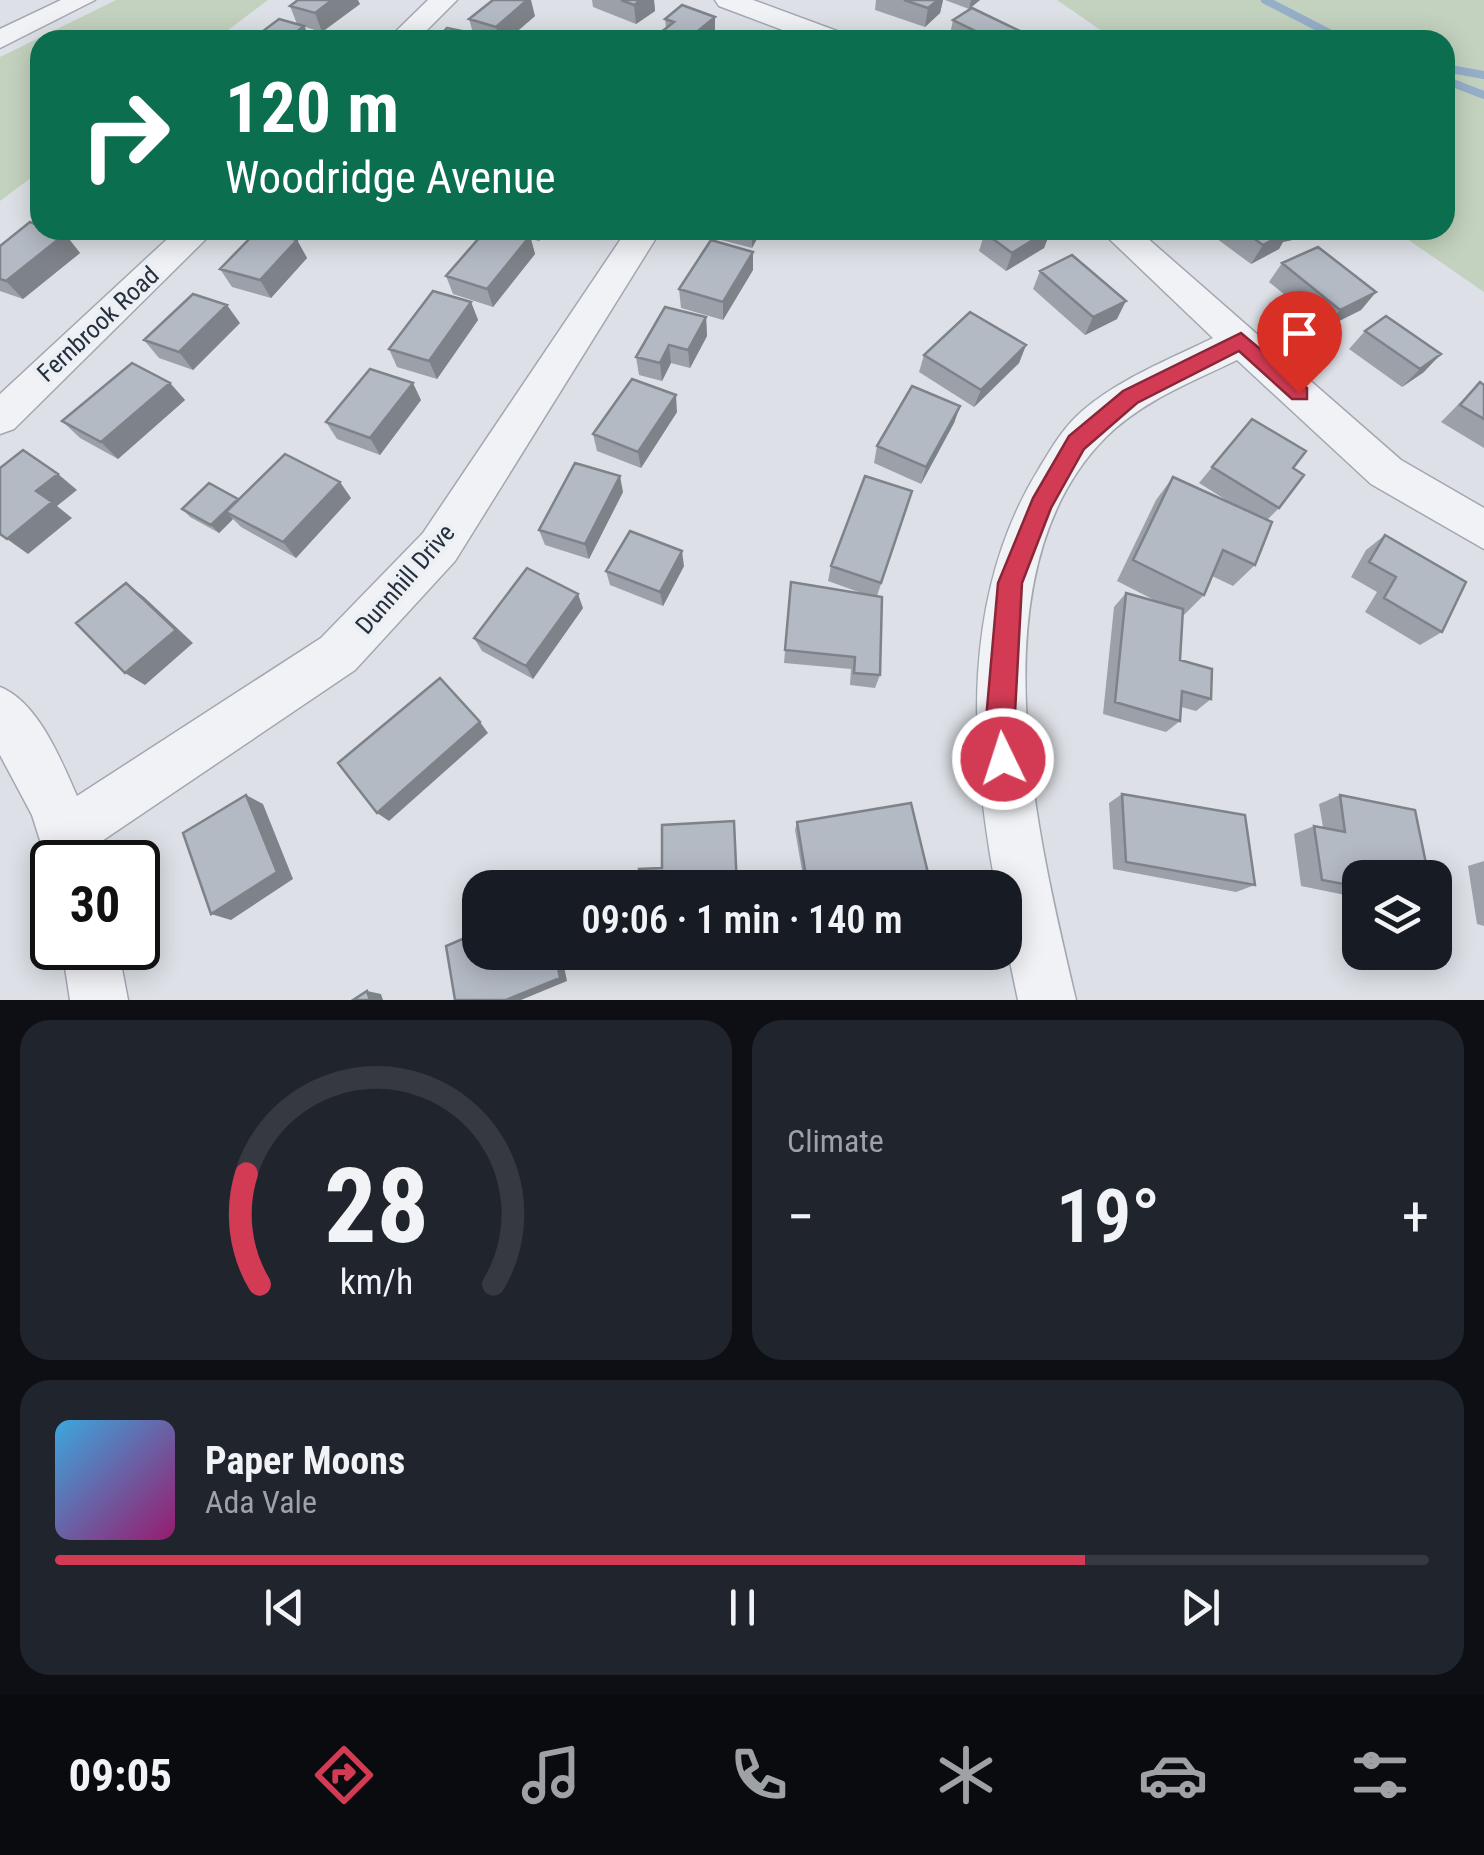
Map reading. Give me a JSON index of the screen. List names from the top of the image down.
{
  "streets": {
    "street": ["Fernbrook Road", "Dunnhill Drive"]
  },
  "page": {
    "turn": ["120 m", "Woodridge Avenue"],
    "limit": "30",
    "trip": "09:06 · 1 min · 140 m",
    "tile": "Climate",
    "heat": ["−", "19°", "+"],
    "song": ["Paper Moons", "Ada Vale"],
    "tabs": "09:05",
    "gauge": ["28", "km/h"]
  }
}
